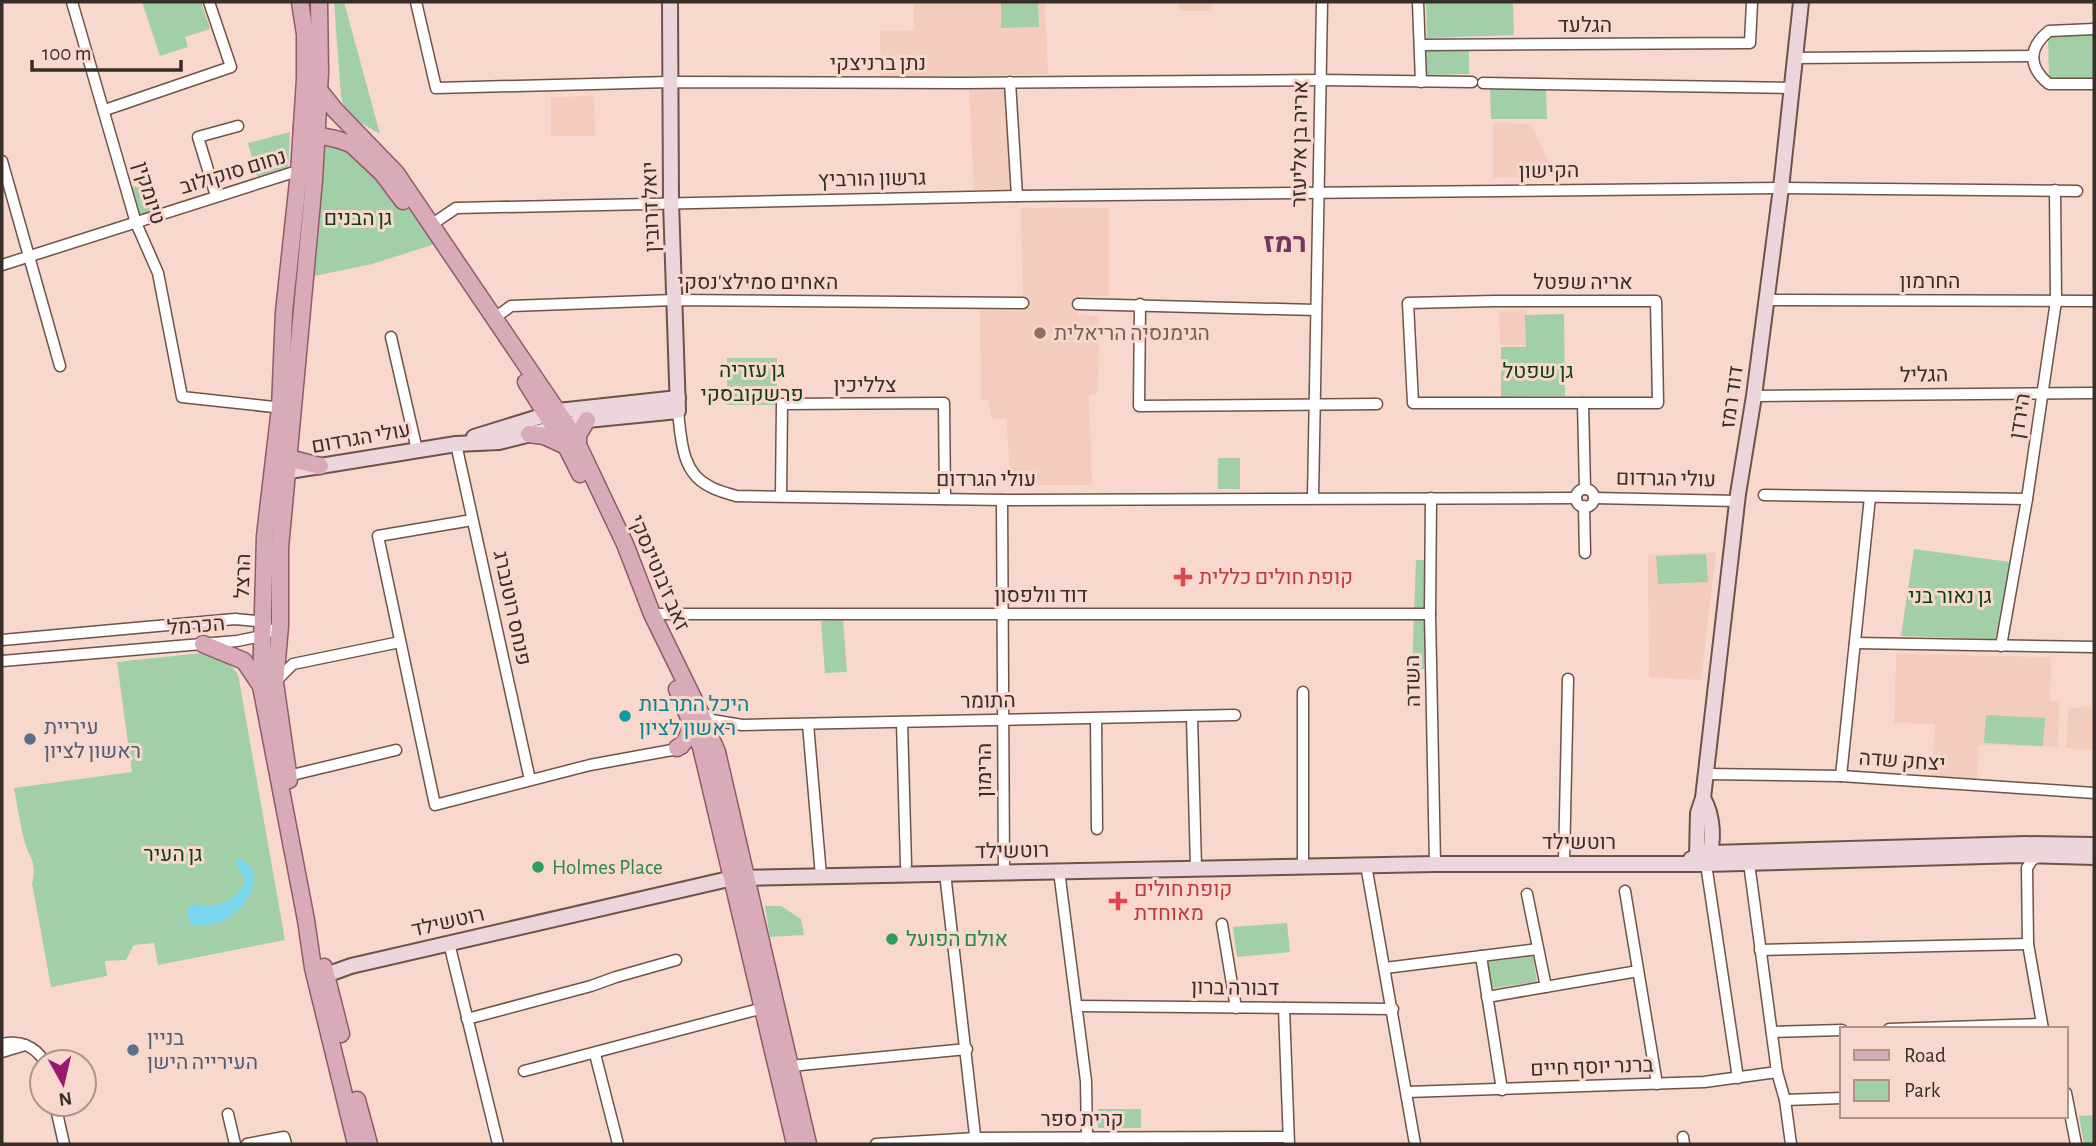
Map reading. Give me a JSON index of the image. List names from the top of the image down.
{
  "streets": {
    "main road": ["זאב ז'בוטינסקי", "הרצל"],
    "street": [
      "הגלעד",
      "נתן ברניצקי",
      "אריה בן אליעזר",
      "הקישון",
      "נחום סוקולוב",
      "גרשון הורביץ",
      "טיומקין",
      "יואל דרובין",
      "החרמון",
      "האחים סמילצ'נסקי",
      "אריה שפטל",
      "הגליל",
      "צלליכין",
      "דוד רמז",
      "הירדן",
      "עולי הגרדום",
      "דוד וולפסון",
      "פנחס רוטנברג",
      "הכרמל",
      "השדה",
      "התומר",
      "יצחק שדה",
      "הרימון",
      "רוטשילד",
      "דבורה ברון",
      "ברנר יוסף חיים",
      "קרית ספר"
    ]
  },
  "crossings": [
    ["נתן ברניצקי", "אריה בן אליעזר"],
    ["נתן ברניצקי", "יואל דרובין"],
    ["נתן ברניצקי", "דוד רמז"],
    ["אריה בן אליעזר", "הקישון"],
    ["אריה בן אליעזר", "גרשון הורביץ"],
    ["אריה בן אליעזר", "עולי הגרדום"],
    ["הקישון", "גרשון הורביץ"],
    ["הקישון", "דוד רמז"],
    ["הקישון", "הירדן"],
    ["נחום סוקולוב", "טיומקין"],
    ["נחום סוקולוב", "הרצל"],
    ["גרשון הורביץ", "יואל דרובין"],
    ["גרשון הורביץ", "זאב ז'בוטינסקי"],
    ["טיומקין", "הרצל"],
    ["יואל דרובין", "האחים סמילצ'נסקי"],
    ["יואל דרובין", "עולי הגרדום"],
    ["החרמון", "דוד רמז"],
    ["החרמון", "הירדן"],
    ["האחים סמילצ'נסקי", "זאב ז'בוטינסקי"],
    ["הגליל", "דוד רמז"],
    ["הגליל", "הירדן"],
    ["צלליכין", "עולי הגרדום"],
    ["דוד רמז", "עולי הגרדום"],
    ["דוד רמז", "יצחק שדה"],
    ["דוד רמז", "רוטשילד"],
    ["עולי הגרדום", "זאב ז'בוטינסקי"],
    ["עולי הגרדום", "פנחס רוטנברג"],
    ["עולי הגרדום", "השדה"],
    ["עולי הגרדום", "הרימון"],
    ["זאב ז'בוטינסקי", "הרצל"],
    ["זאב ז'בוטינסקי", "דוד וולפסון"],
    ["זאב ז'בוטינסקי", "התומר"],
    ["זאב ז'בוטינסקי", "רוטשילד"],
    ["הרצל", "הכרמל"],
    ["הרצל", "רוטשילד"],
    ["דוד וולפסון", "השדה"],
    ["דוד וולפסון", "הרימון"],
    ["השדה", "רוטשילד"],
    ["התומר", "הרימון"],
    ["הרימון", "רוטשילד"]
  ],
  "districts": ["רמז"],
  "parks": [
    "גן הבנים",
    "גן עזריה פרשקובסקי",
    "גן שפטל",
    "גן נאור בני",
    "גן העיר"
  ],
  "places": {
    "other": [
      "הגימנסיה הריאלית",
      "היכל התרבות ראשון לציון",
      "עיריית ראשון לציון",
      "Holmes Place",
      "אולם הפועל",
      "בניין העירייה הישן"
    ],
    "health": ["קופת חולים כללית", "קופת חולים מאוחדת"]
  },
  "legend": ["Road", "Park"],
  "scale_bar": "100 m",
  "north": "bottom"
}
